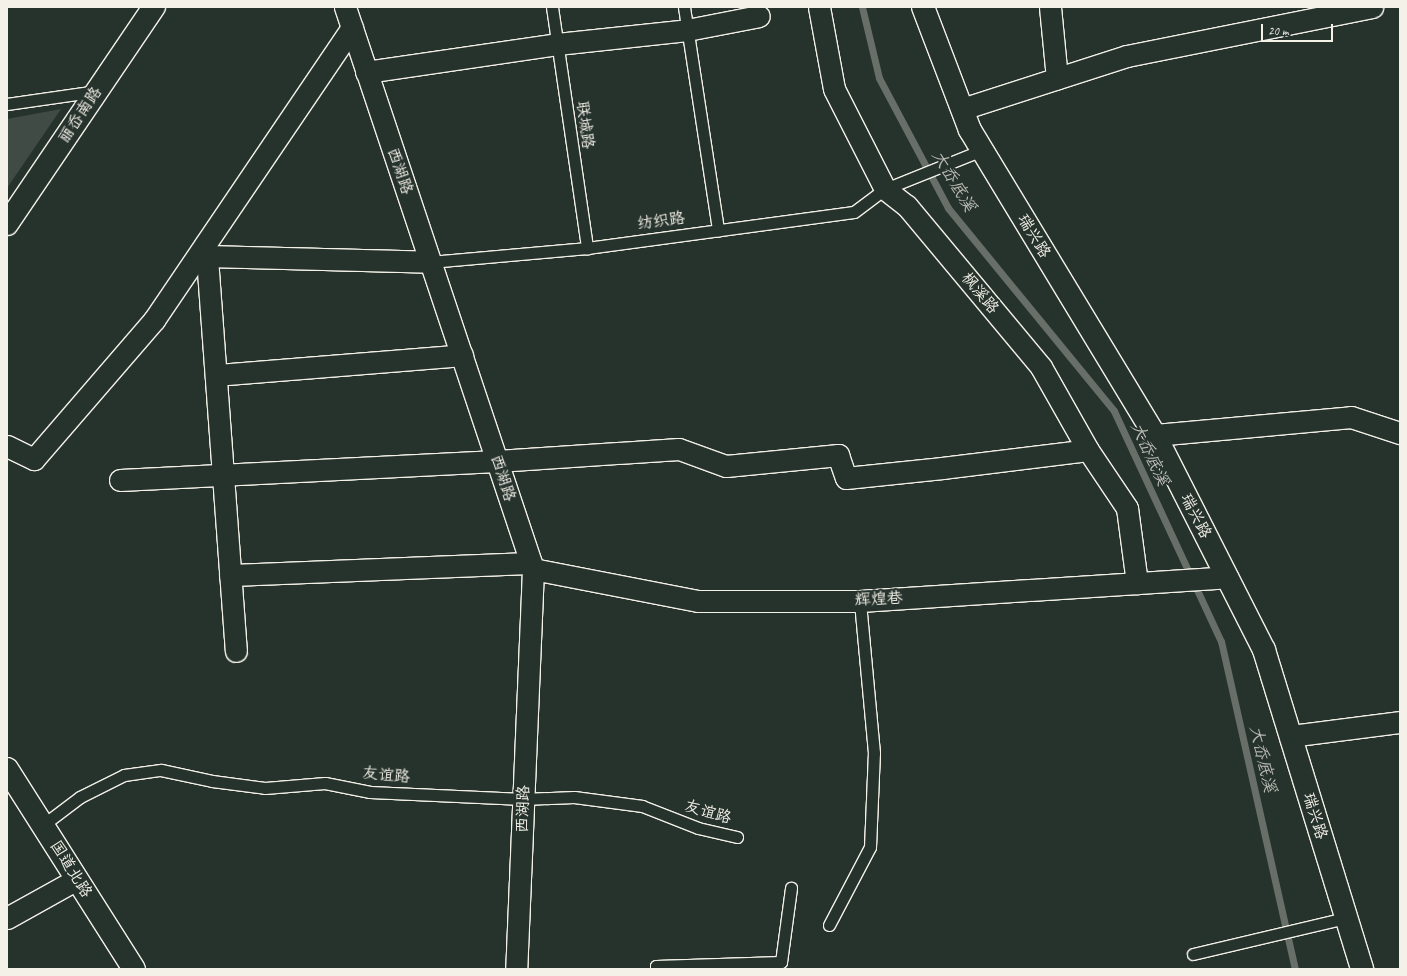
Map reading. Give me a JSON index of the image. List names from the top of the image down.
{
  "streets": {
    "street": [
      "丽岙南路",
      "西湖路",
      "瑞兴路",
      "枫溪路",
      "辉煌巷",
      "国道北路"
    ],
    "lane": ["联城路", "纺织路", "友谊路"]
  },
  "crossings": [
    ["联城路", "纺织路"],
    ["西湖路", "纺织路"],
    ["西湖路", "辉煌巷"],
    ["西湖路", "友谊路"],
    ["纺织路", "瑞兴路"],
    ["纺织路", "枫溪路"],
    ["瑞兴路", "辉煌巷"],
    ["枫溪路", "辉煌巷"],
    ["友谊路", "国道北路"]
  ],
  "water": ["大岙底溪"],
  "scale_bar": "20 m"
}
